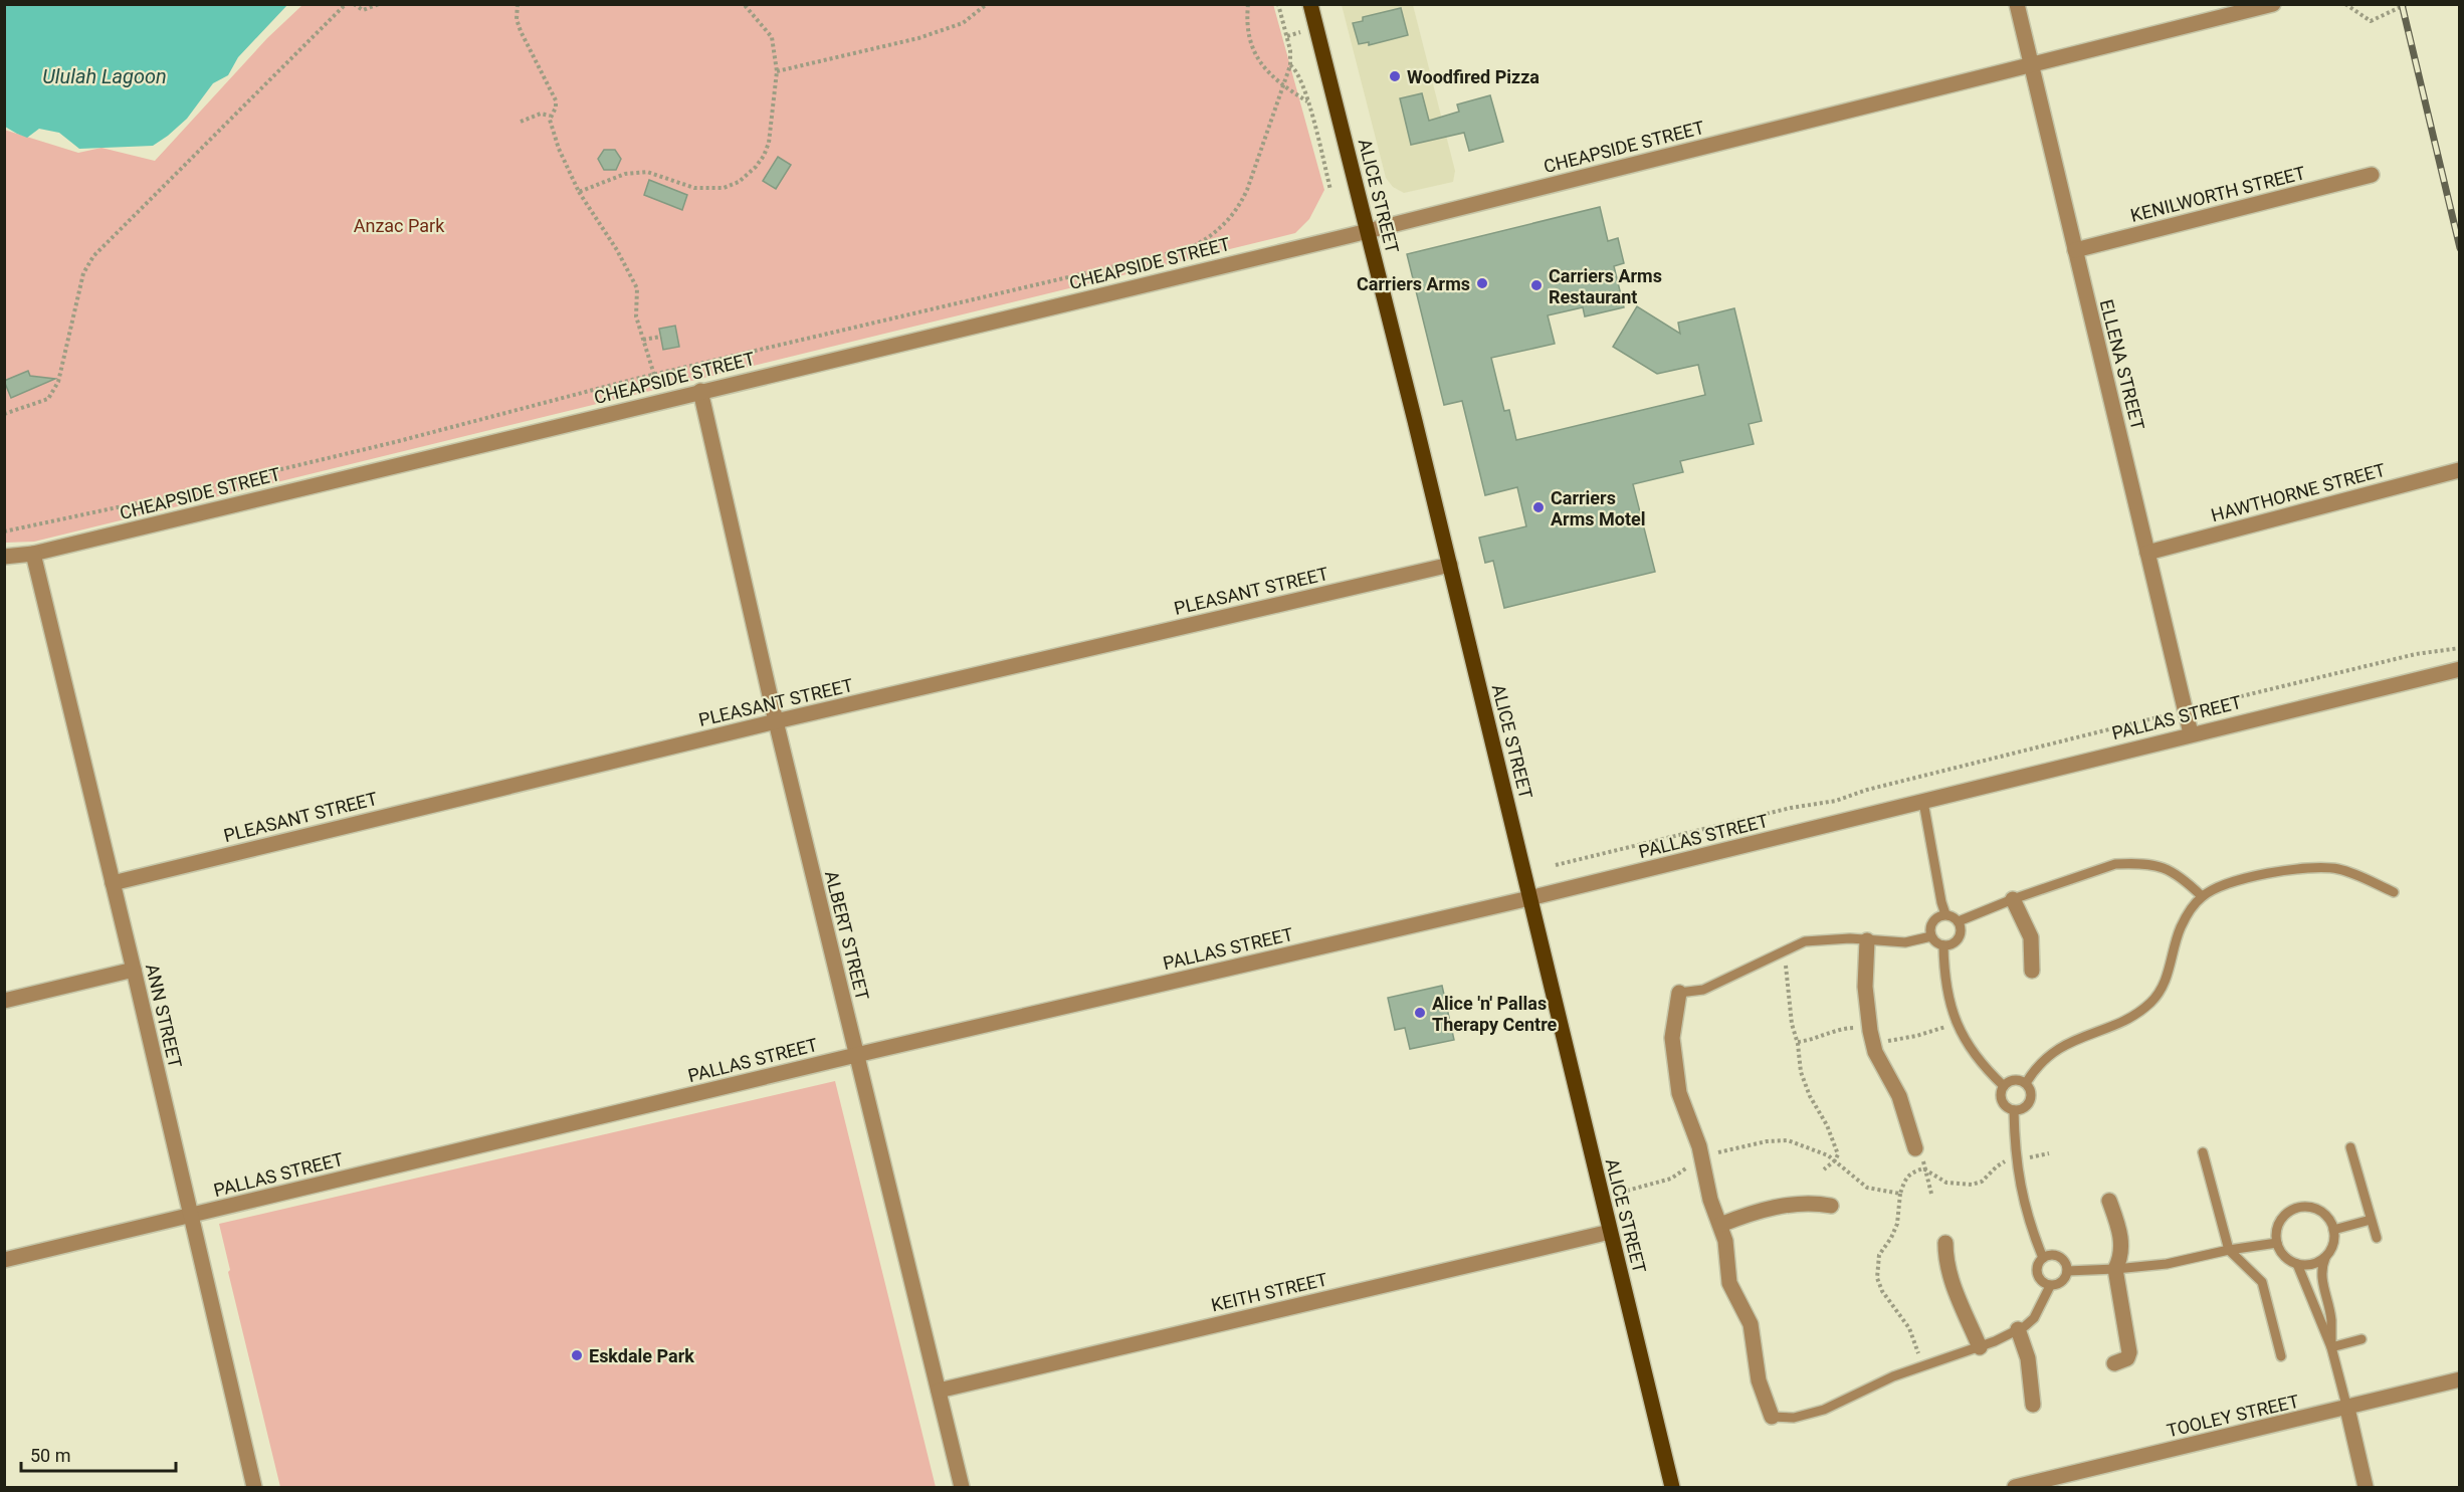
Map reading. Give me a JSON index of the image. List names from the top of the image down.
{
  "streets": {
    "main road": ["ALICE STREET"],
    "street": [
      "CHEAPSIDE STREET",
      "KENILWORTH STREET",
      "ELLENA STREET",
      "HAWTHORNE STREET",
      "PLEASANT STREET",
      "PALLAS STREET",
      "ALBERT STREET",
      "ANN STREET",
      "KEITH STREET",
      "TOOLEY STREET"
    ]
  },
  "crossings": [
    ["CHEAPSIDE STREET", "ALICE STREET"],
    ["CHEAPSIDE STREET", "ELLENA STREET"],
    ["CHEAPSIDE STREET", "ALBERT STREET"],
    ["CHEAPSIDE STREET", "ANN STREET"],
    ["KENILWORTH STREET", "ELLENA STREET"],
    ["ALICE STREET", "PLEASANT STREET"],
    ["ALICE STREET", "PALLAS STREET"],
    ["ALICE STREET", "KEITH STREET"],
    ["ELLENA STREET", "HAWTHORNE STREET"],
    ["ELLENA STREET", "PALLAS STREET"],
    ["PLEASANT STREET", "ALBERT STREET"],
    ["PLEASANT STREET", "ANN STREET"],
    ["PALLAS STREET", "ALBERT STREET"],
    ["PALLAS STREET", "ANN STREET"],
    ["ALBERT STREET", "KEITH STREET"]
  ],
  "water": ["Ululah Lagoon"],
  "parks": ["Anzac Park"],
  "places": [
    "Woodfired Pizza",
    "Carriers Arms",
    "Carriers Arms Restaurant",
    "Carriers Arms Motel",
    "Alice 'n' Pallas Therapy Centre",
    "Eskdale Park"
  ],
  "scale_bar": "50 m"
}
